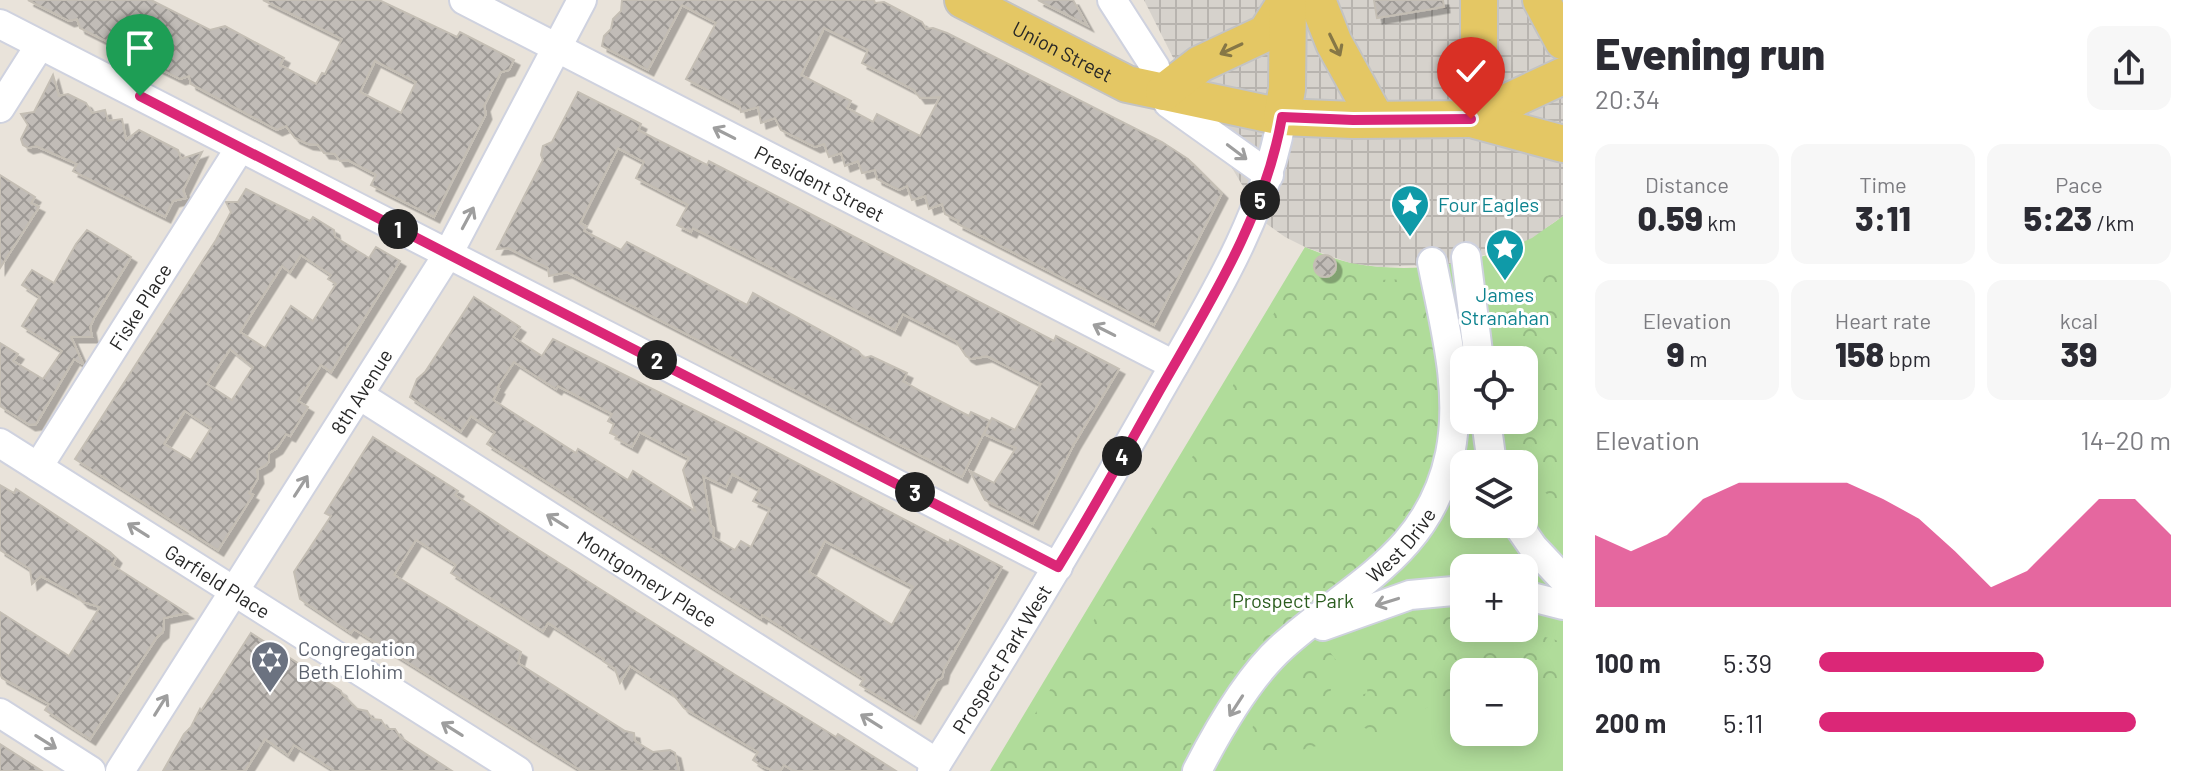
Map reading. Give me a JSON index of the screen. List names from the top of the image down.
{
  "streets": {
    "main road": ["Union Street"],
    "street": [
      "President Street",
      "Fiske Place",
      "8th Avenue",
      "West Drive",
      "Montgomery Place",
      "Garfield Place",
      "Prospect Park West"
    ]
  },
  "crossings": [
    ["Union Street", "Prospect Park West"],
    ["President Street", "8th Avenue"],
    ["President Street", "Prospect Park West"],
    ["Fiske Place", "Garfield Place"],
    ["8th Avenue", "Montgomery Place"],
    ["8th Avenue", "Garfield Place"],
    ["Montgomery Place", "Prospect Park West"]
  ],
  "one_way": ["8th Avenue", "West Drive", "Garfield Place"],
  "parks": ["Prospect Park"],
  "places": {
    "place": ["Four Eagles", "James Stranahan"],
    "synagogue": ["Congregation Beth Elohim"]
  },
  "page": {
    "heading": ["Evening run", "20:34"],
    "stats": [
      ["Distance", "0.59 km"],
      ["Time", "3:11"],
      ["Pace", "5:23 /km"],
      ["Elevation", "9 m"],
      ["Heart rate", "158 bpm"],
      ["kcal", "39"]
    ],
    "pins": [
      "5",
      "1",
      "2",
      "4",
      "3"
    ],
    "map_buttons": ["+", "−"],
    "chart": ["Elevation", "14–20 m"],
    "list": [
      {
        "name": "100 m",
        "note": "5:39"
      },
      {
        "name": "200 m",
        "note": "5:11"
      }
    ]
  }
}
